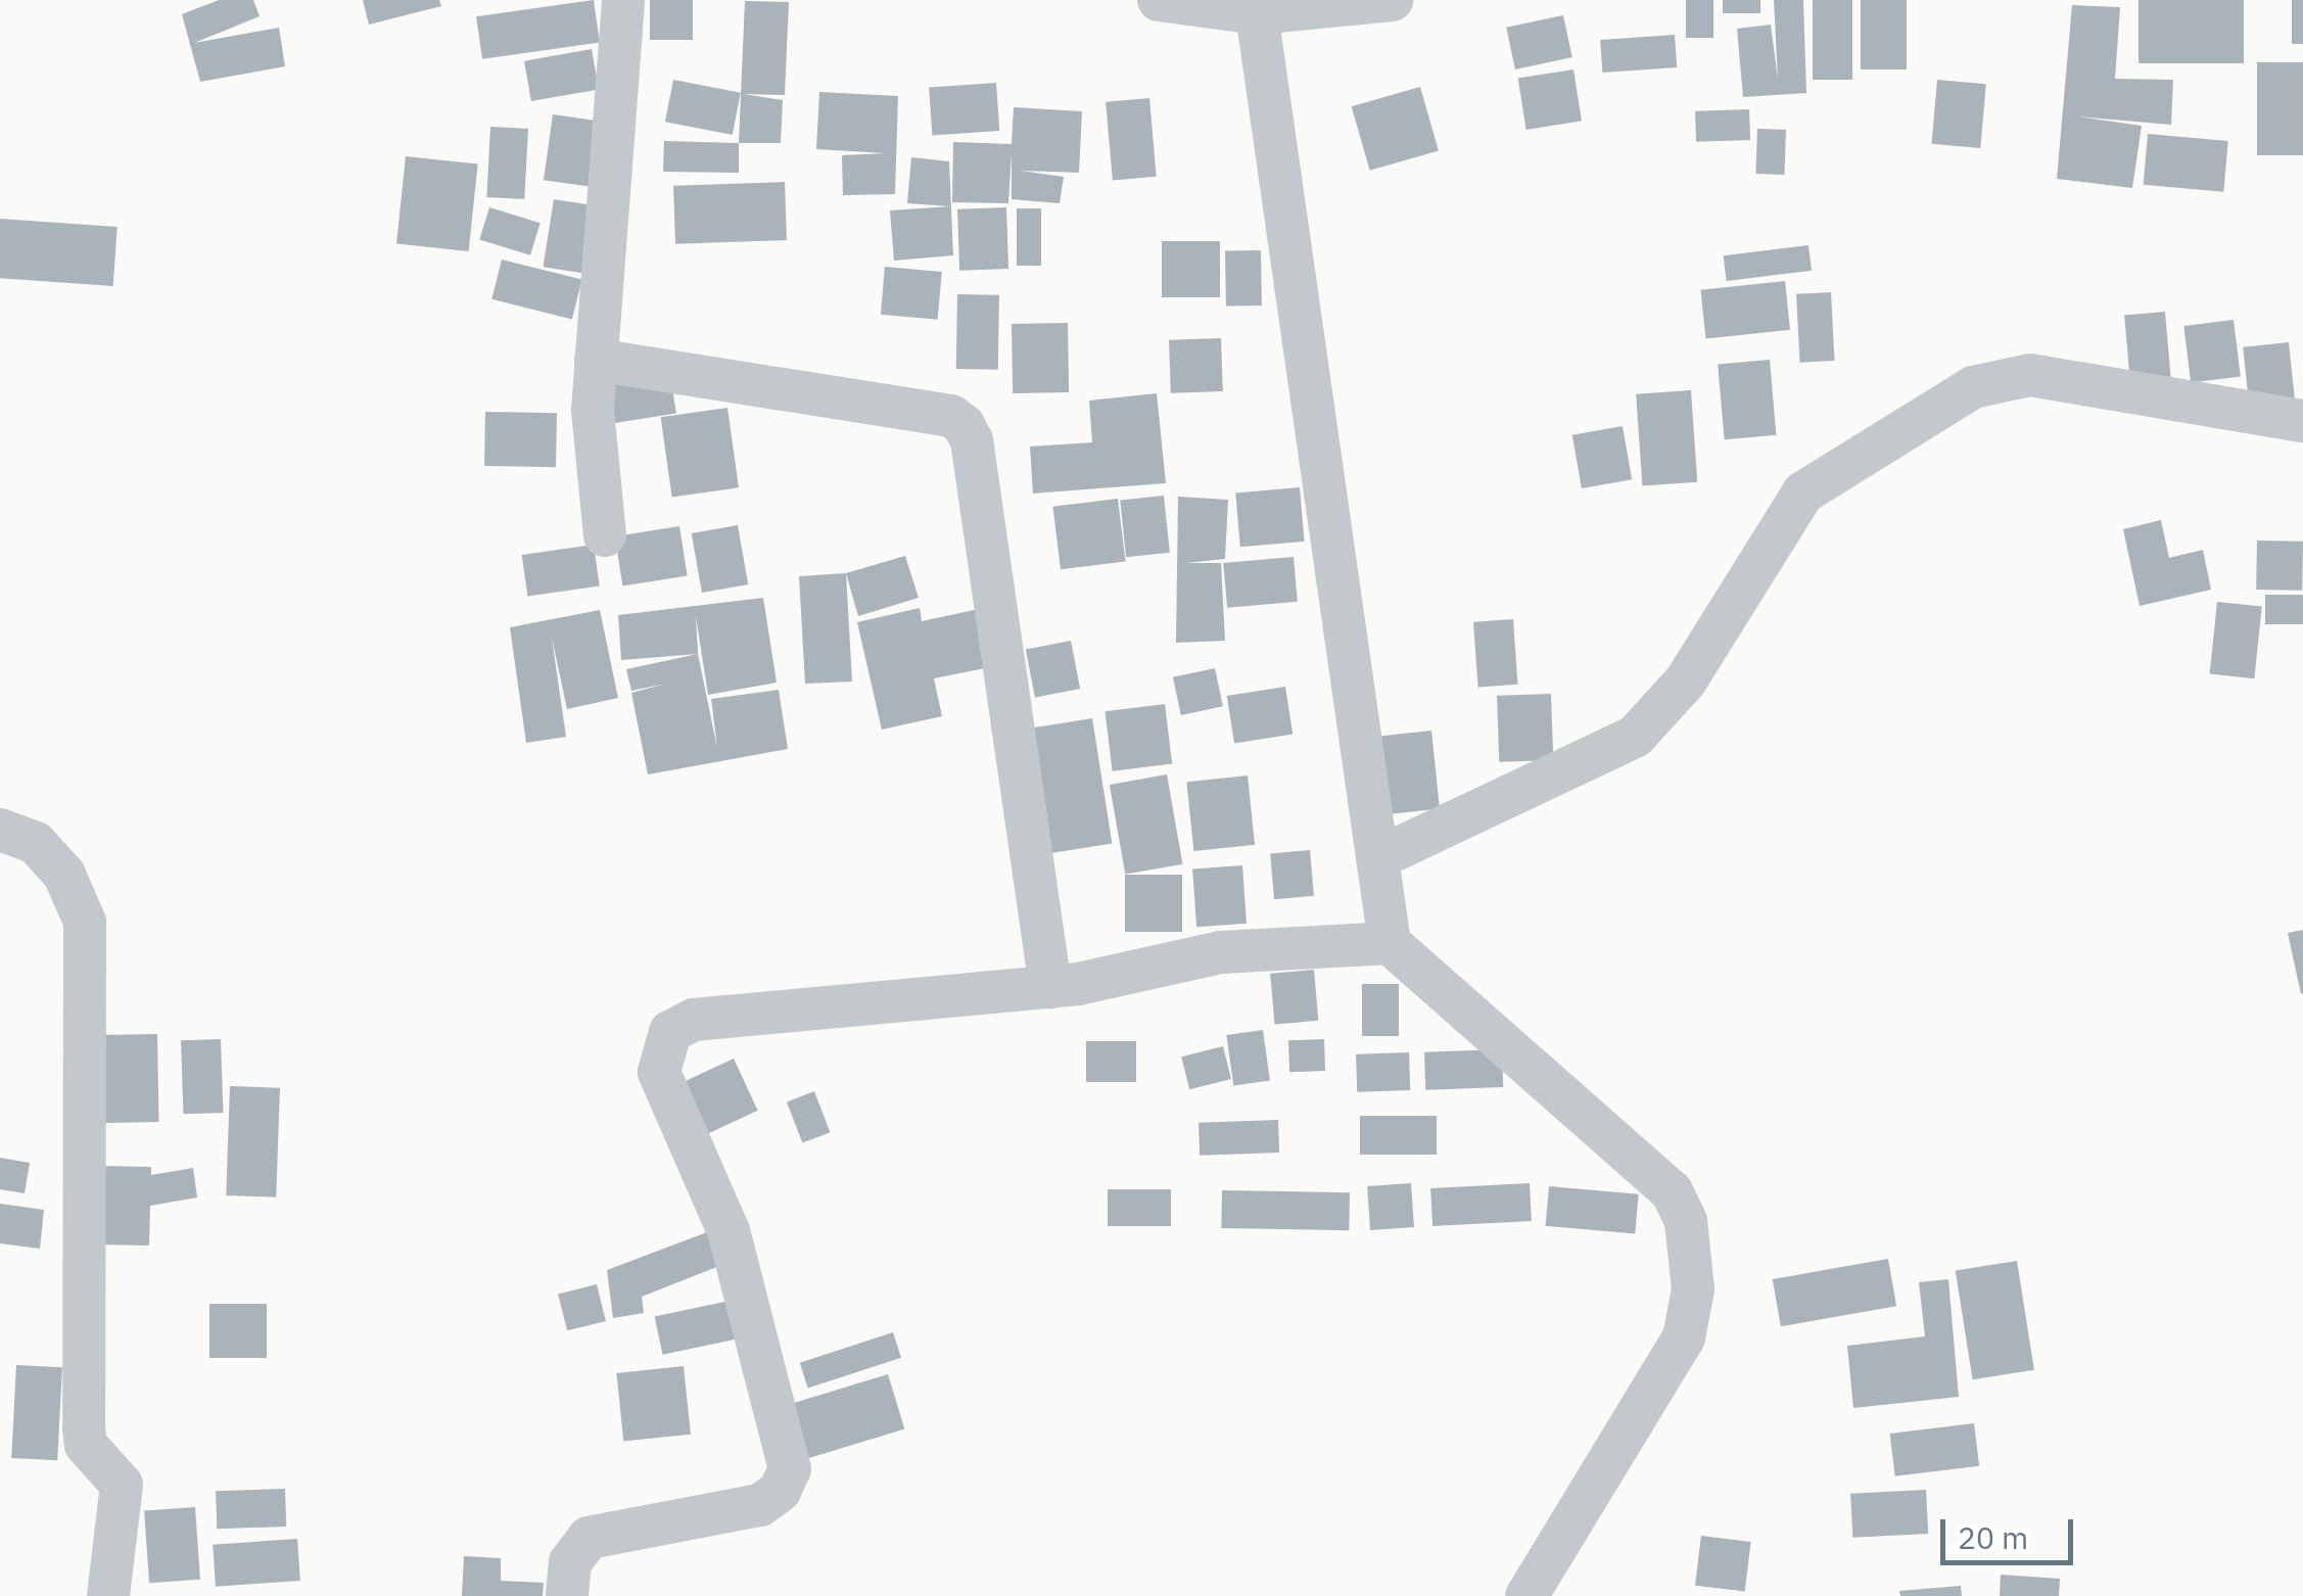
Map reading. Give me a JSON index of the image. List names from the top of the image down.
{
  "scale_bar": "20 m"
}
